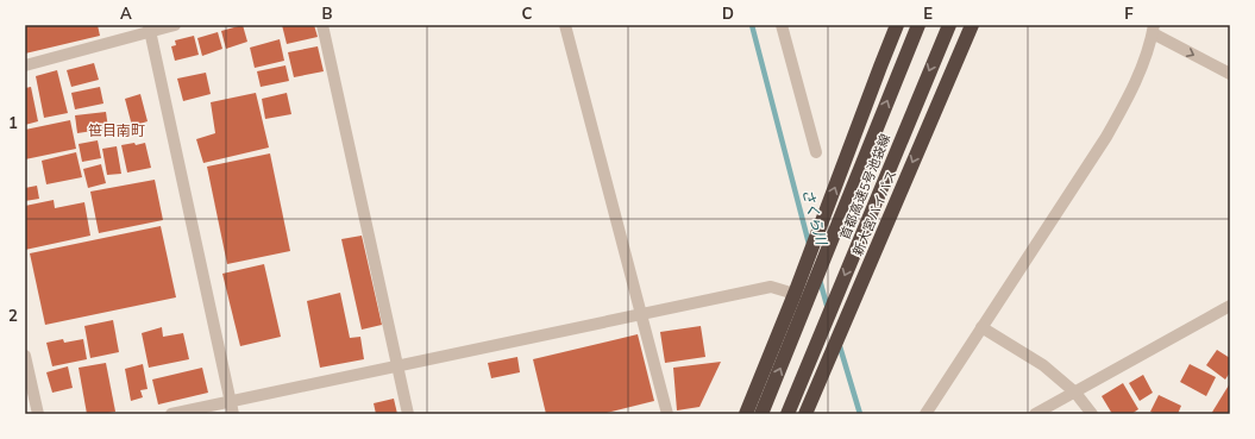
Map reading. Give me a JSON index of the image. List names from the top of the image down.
{
  "streets": {
    "highway": ["首都高速5号池袋線", "新大宮バイパス"]
  },
  "districts": ["笹目南町"],
  "water": ["さくら川"],
  "grid": {
    "columns": [
      "A",
      "B",
      "C",
      "D",
      "E",
      "F"
    ],
    "rows": ["1", "2"]
  }
}
